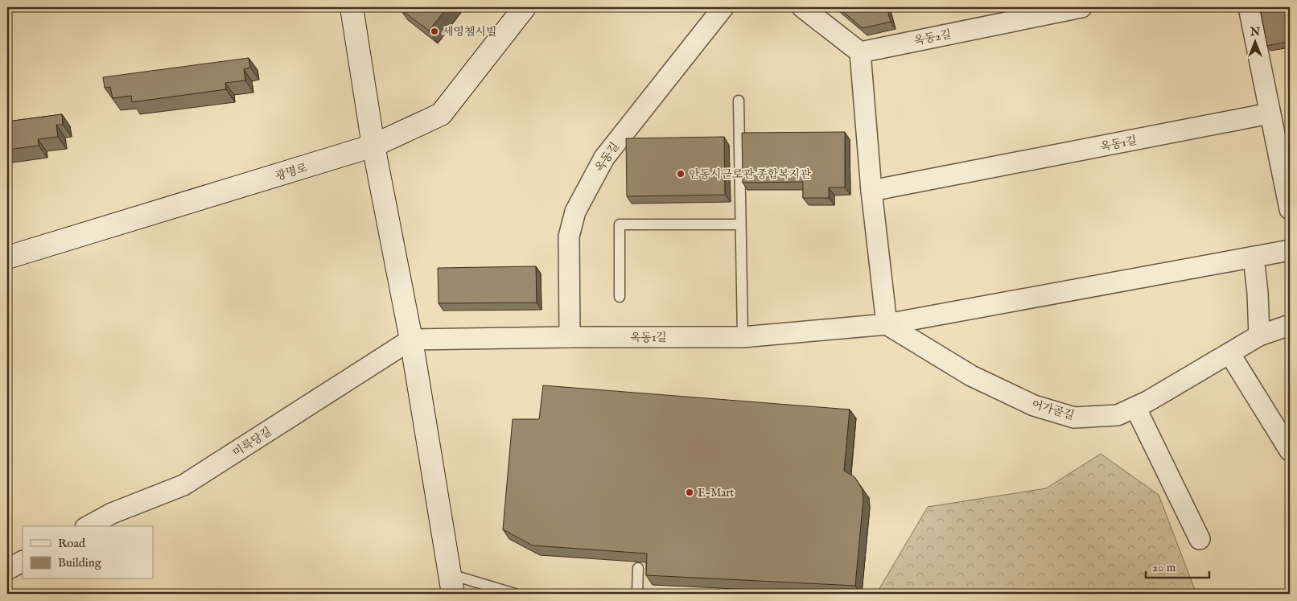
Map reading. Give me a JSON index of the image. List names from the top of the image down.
{
  "streets": {
    "street": [
      "옥동2길",
      "옥동1길",
      "옥동길",
      "광명로",
      "어가골길",
      "미륵당길"
    ]
  },
  "crossings": [
    ["옥동1길", "옥동길"],
    ["옥동1길", "어가골길"],
    ["옥동1길", "미륵당길"]
  ],
  "places": ["세영첼시빌", "안동시근로관 종합복지관", "E-Mart"],
  "legend": ["Road", "Building"],
  "scale_bar": "20 m",
  "north": "top"
}
